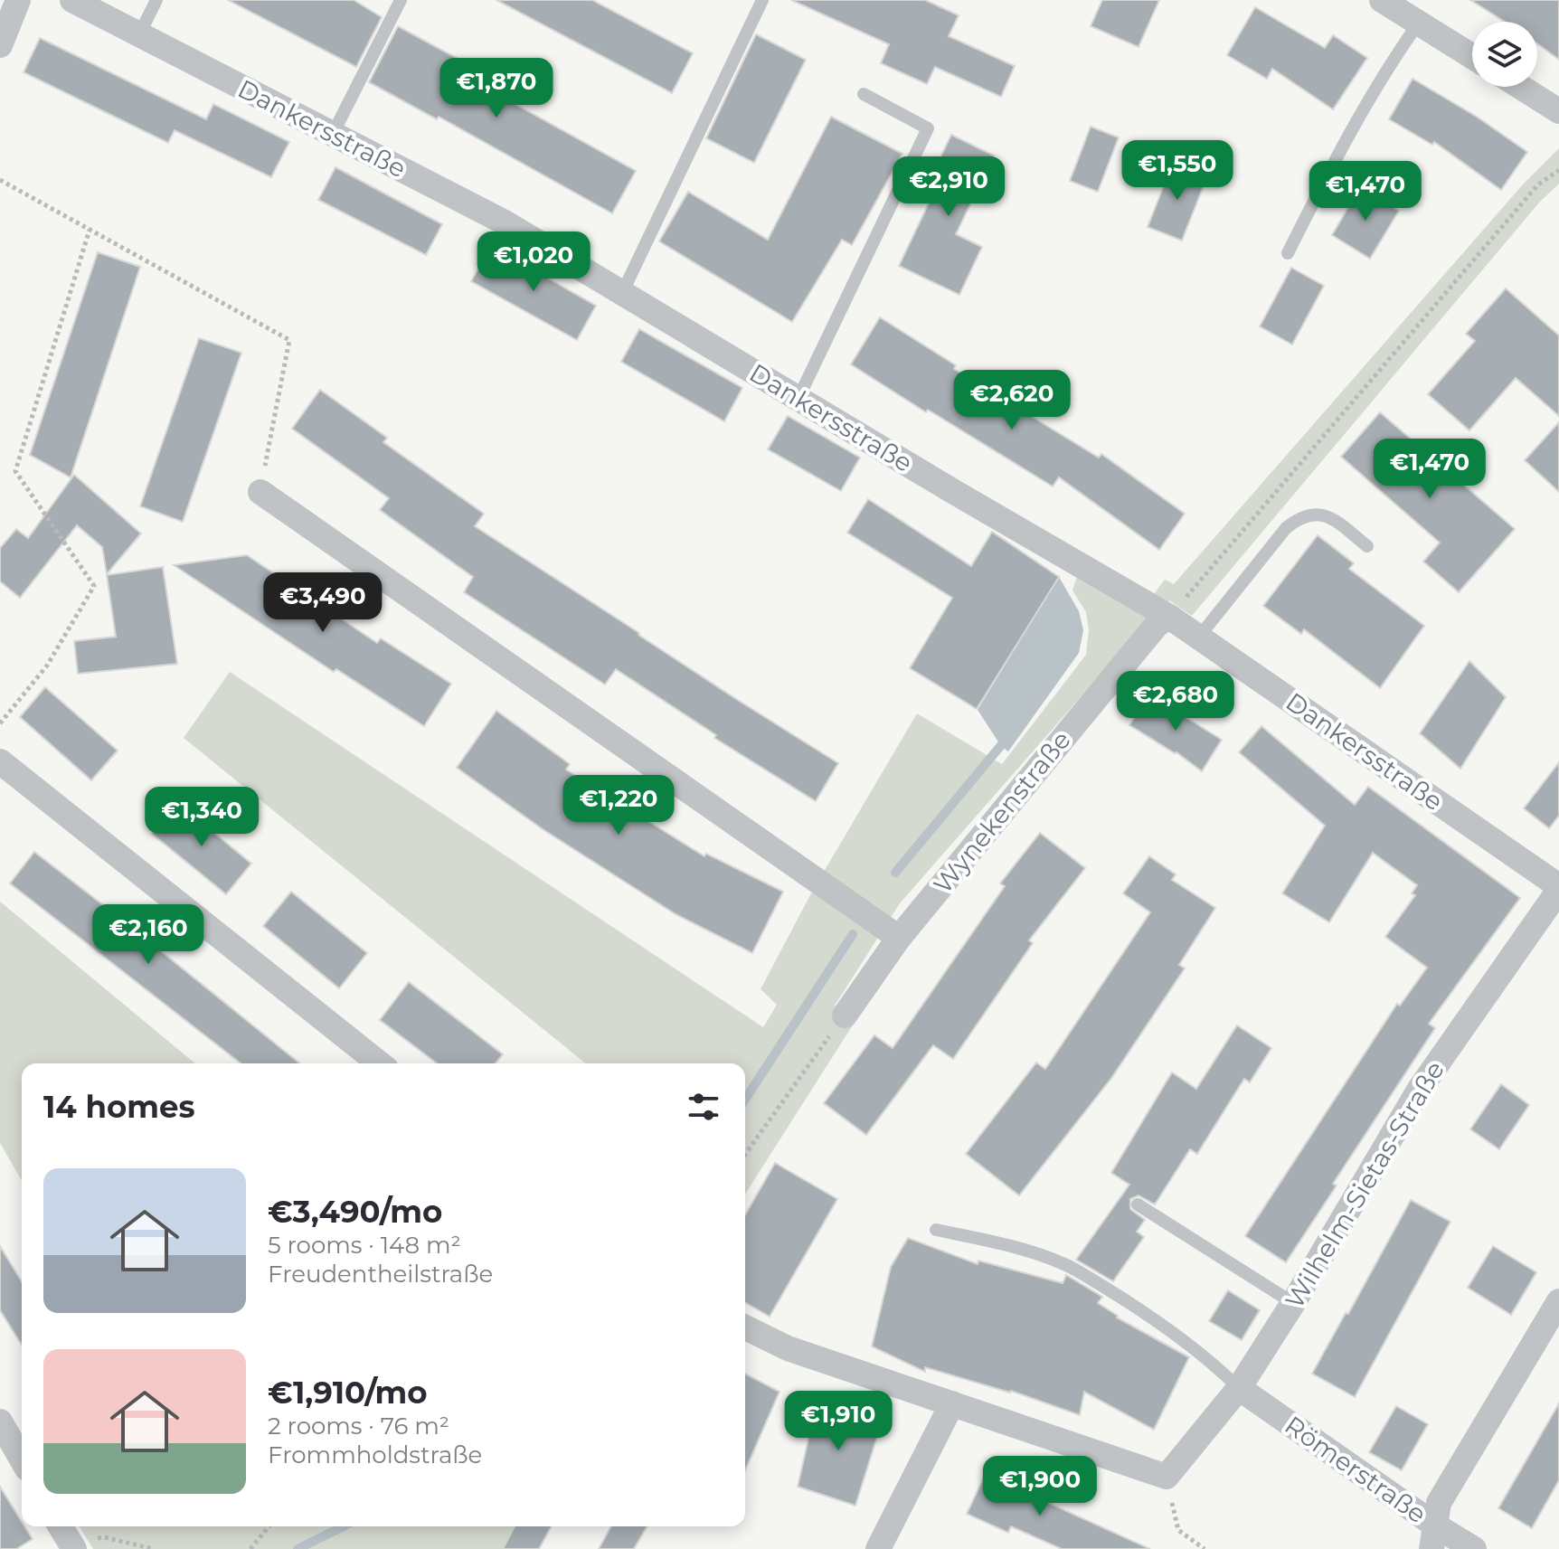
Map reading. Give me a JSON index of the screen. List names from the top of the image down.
{
  "streets": {
    "street": [
      "Dankersstraße",
      "Wynekenstraße",
      "Wilhelm-Sietas-Straße",
      "Römerstraße"
    ]
  },
  "crossings": [
    ["Dankersstraße", "Wynekenstraße"],
    ["Dankersstraße", "Wilhelm-Sietas-Straße"],
    ["Wilhelm-Sietas-Straße", "Römerstraße"]
  ],
  "page": {
    "price": [
      "€1,870",
      "€1,550",
      "€2,910",
      "€1,470",
      "€1,020",
      "€2,620",
      "€1,470",
      "€3,490",
      "€2,680",
      "€1,220",
      "€1,340",
      "€2,160",
      "€1,910",
      "€1,900"
    ],
    "heading": "14 homes",
    "list": [
      {
        "name": "€3,490/mo",
        "note": "5 rooms · 148 m² · Freudentheilstraße"
      },
      {
        "name": "€1,910/mo",
        "note": "2 rooms · 76 m² · Frommholdstraße"
      }
    ]
  }
}
